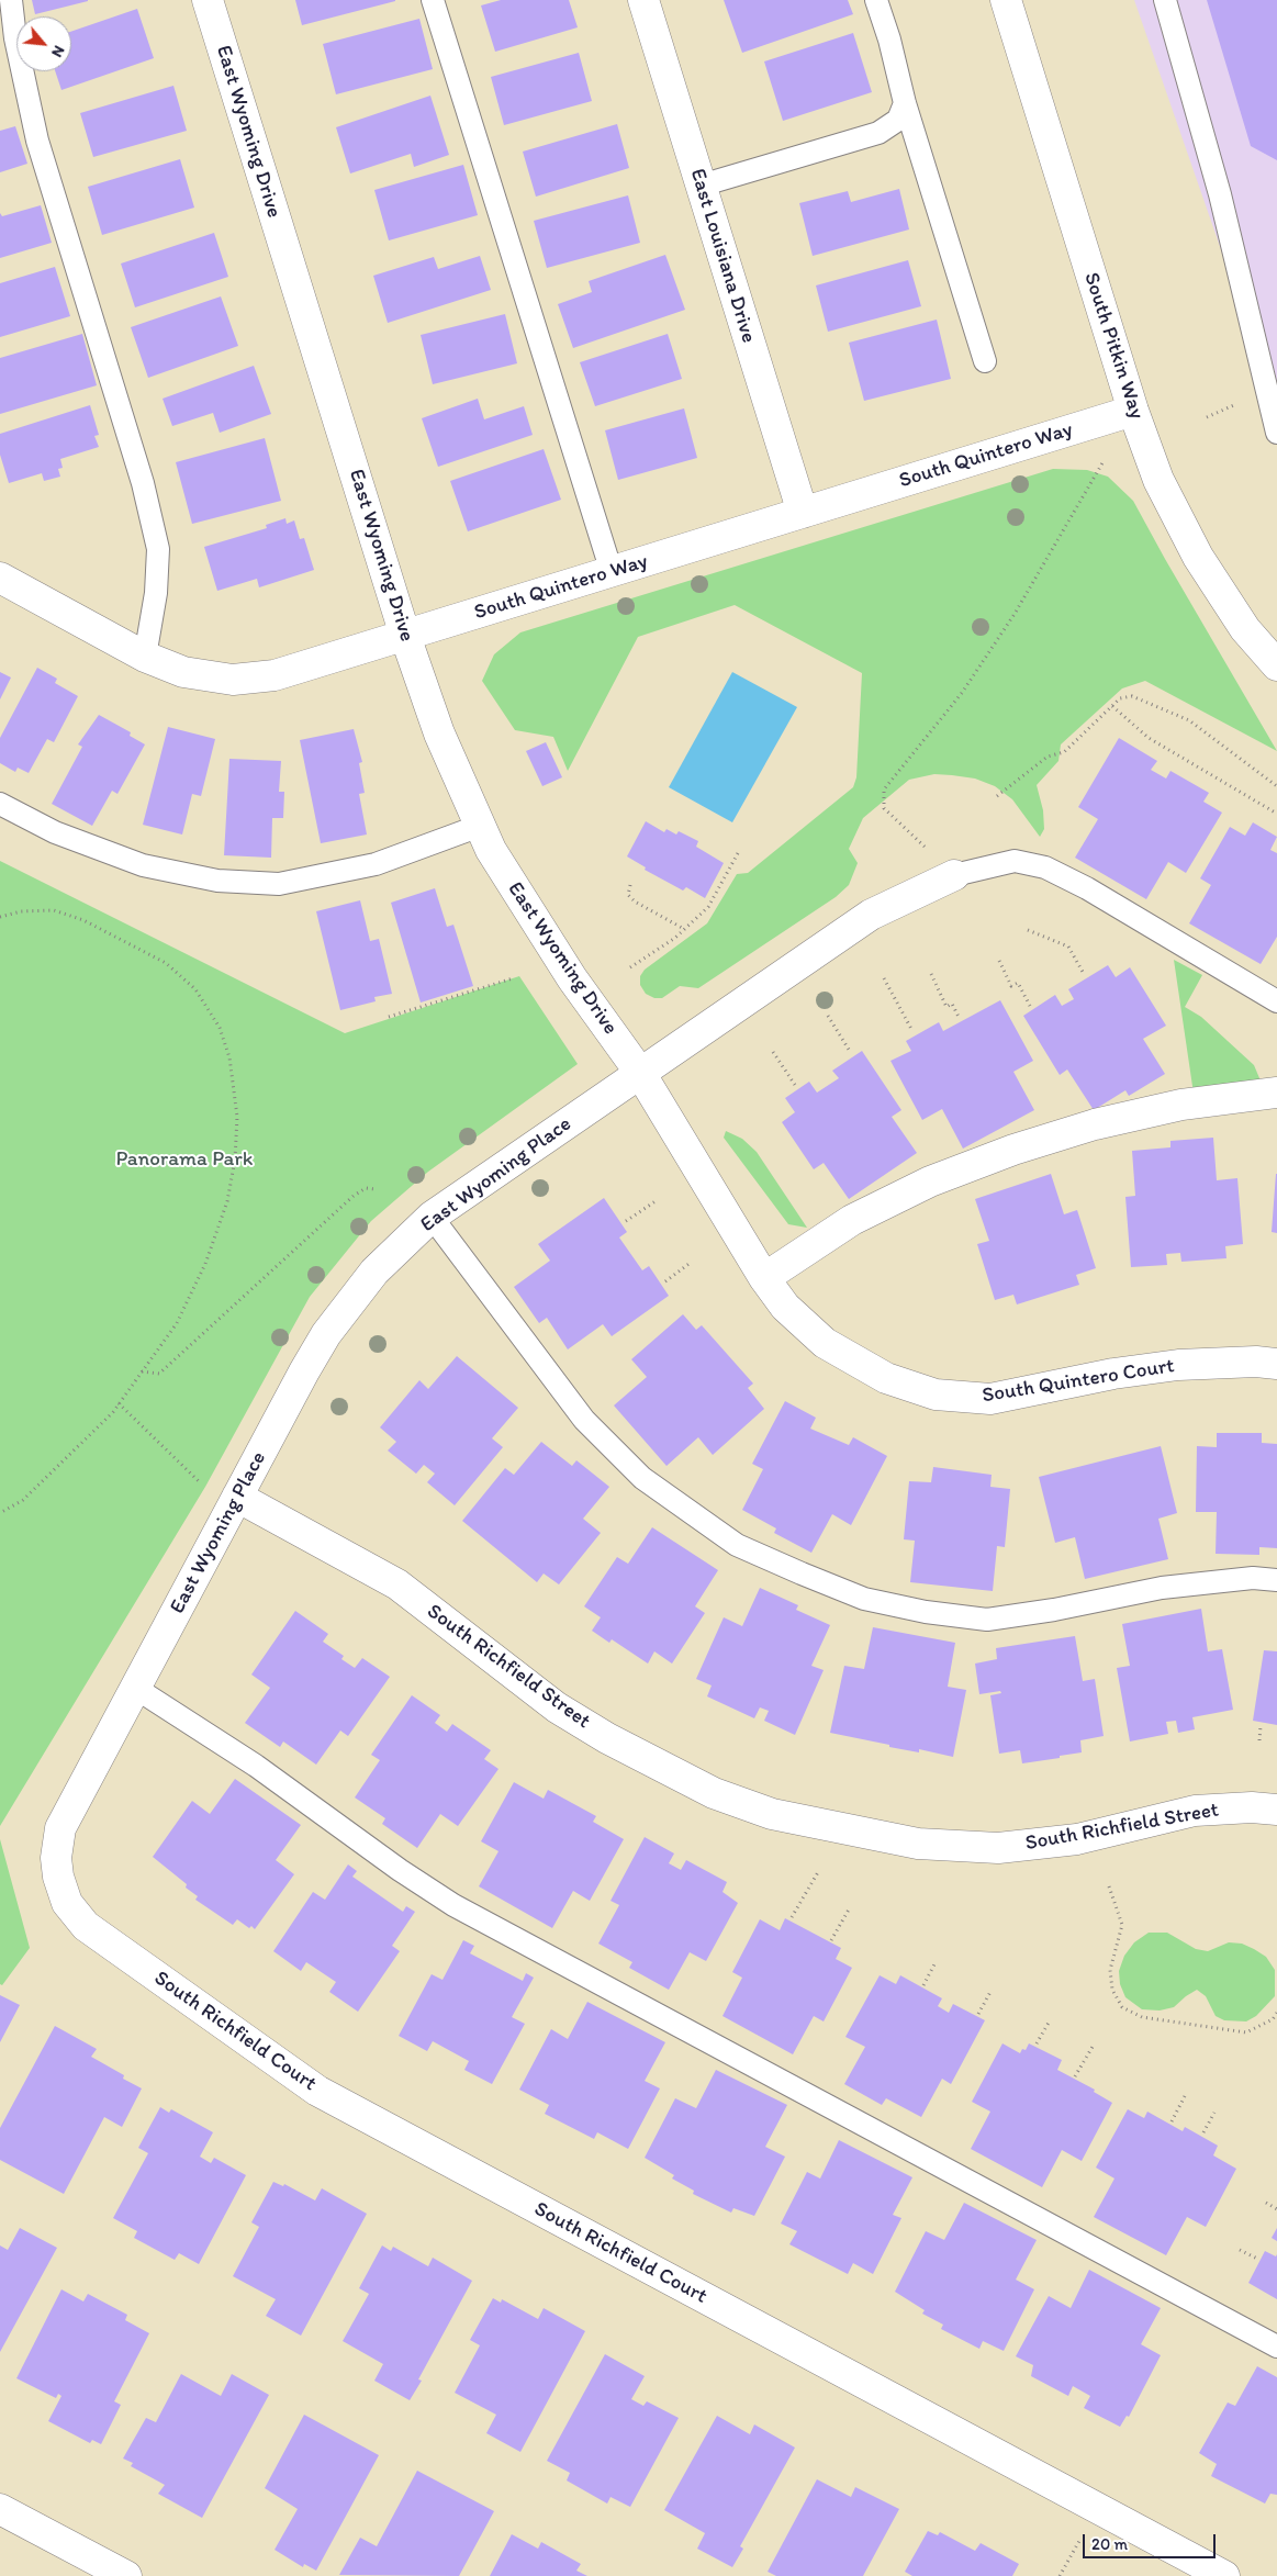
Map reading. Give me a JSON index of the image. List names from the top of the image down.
{
  "streets": {
    "street": [
      "East Wyoming Drive",
      "East Louisiana Drive",
      "South Pitkin Way",
      "South Quintero Way",
      "East Wyoming Place",
      "South Quintero Court",
      "South Richfield Street",
      "South Richfield Court"
    ]
  },
  "crossings": [
    ["East Wyoming Drive", "South Quintero Way"],
    ["East Wyoming Drive", "East Wyoming Place"],
    ["East Wyoming Drive", "South Quintero Court"],
    ["East Louisiana Drive", "South Quintero Way"],
    ["South Pitkin Way", "South Quintero Way"],
    ["East Wyoming Place", "South Quintero Court"],
    ["East Wyoming Place", "South Richfield Street"],
    ["East Wyoming Place", "South Richfield Court"]
  ],
  "parks": ["Panorama Park"],
  "scale_bar": "20 m",
  "north": "bottom right"
}
